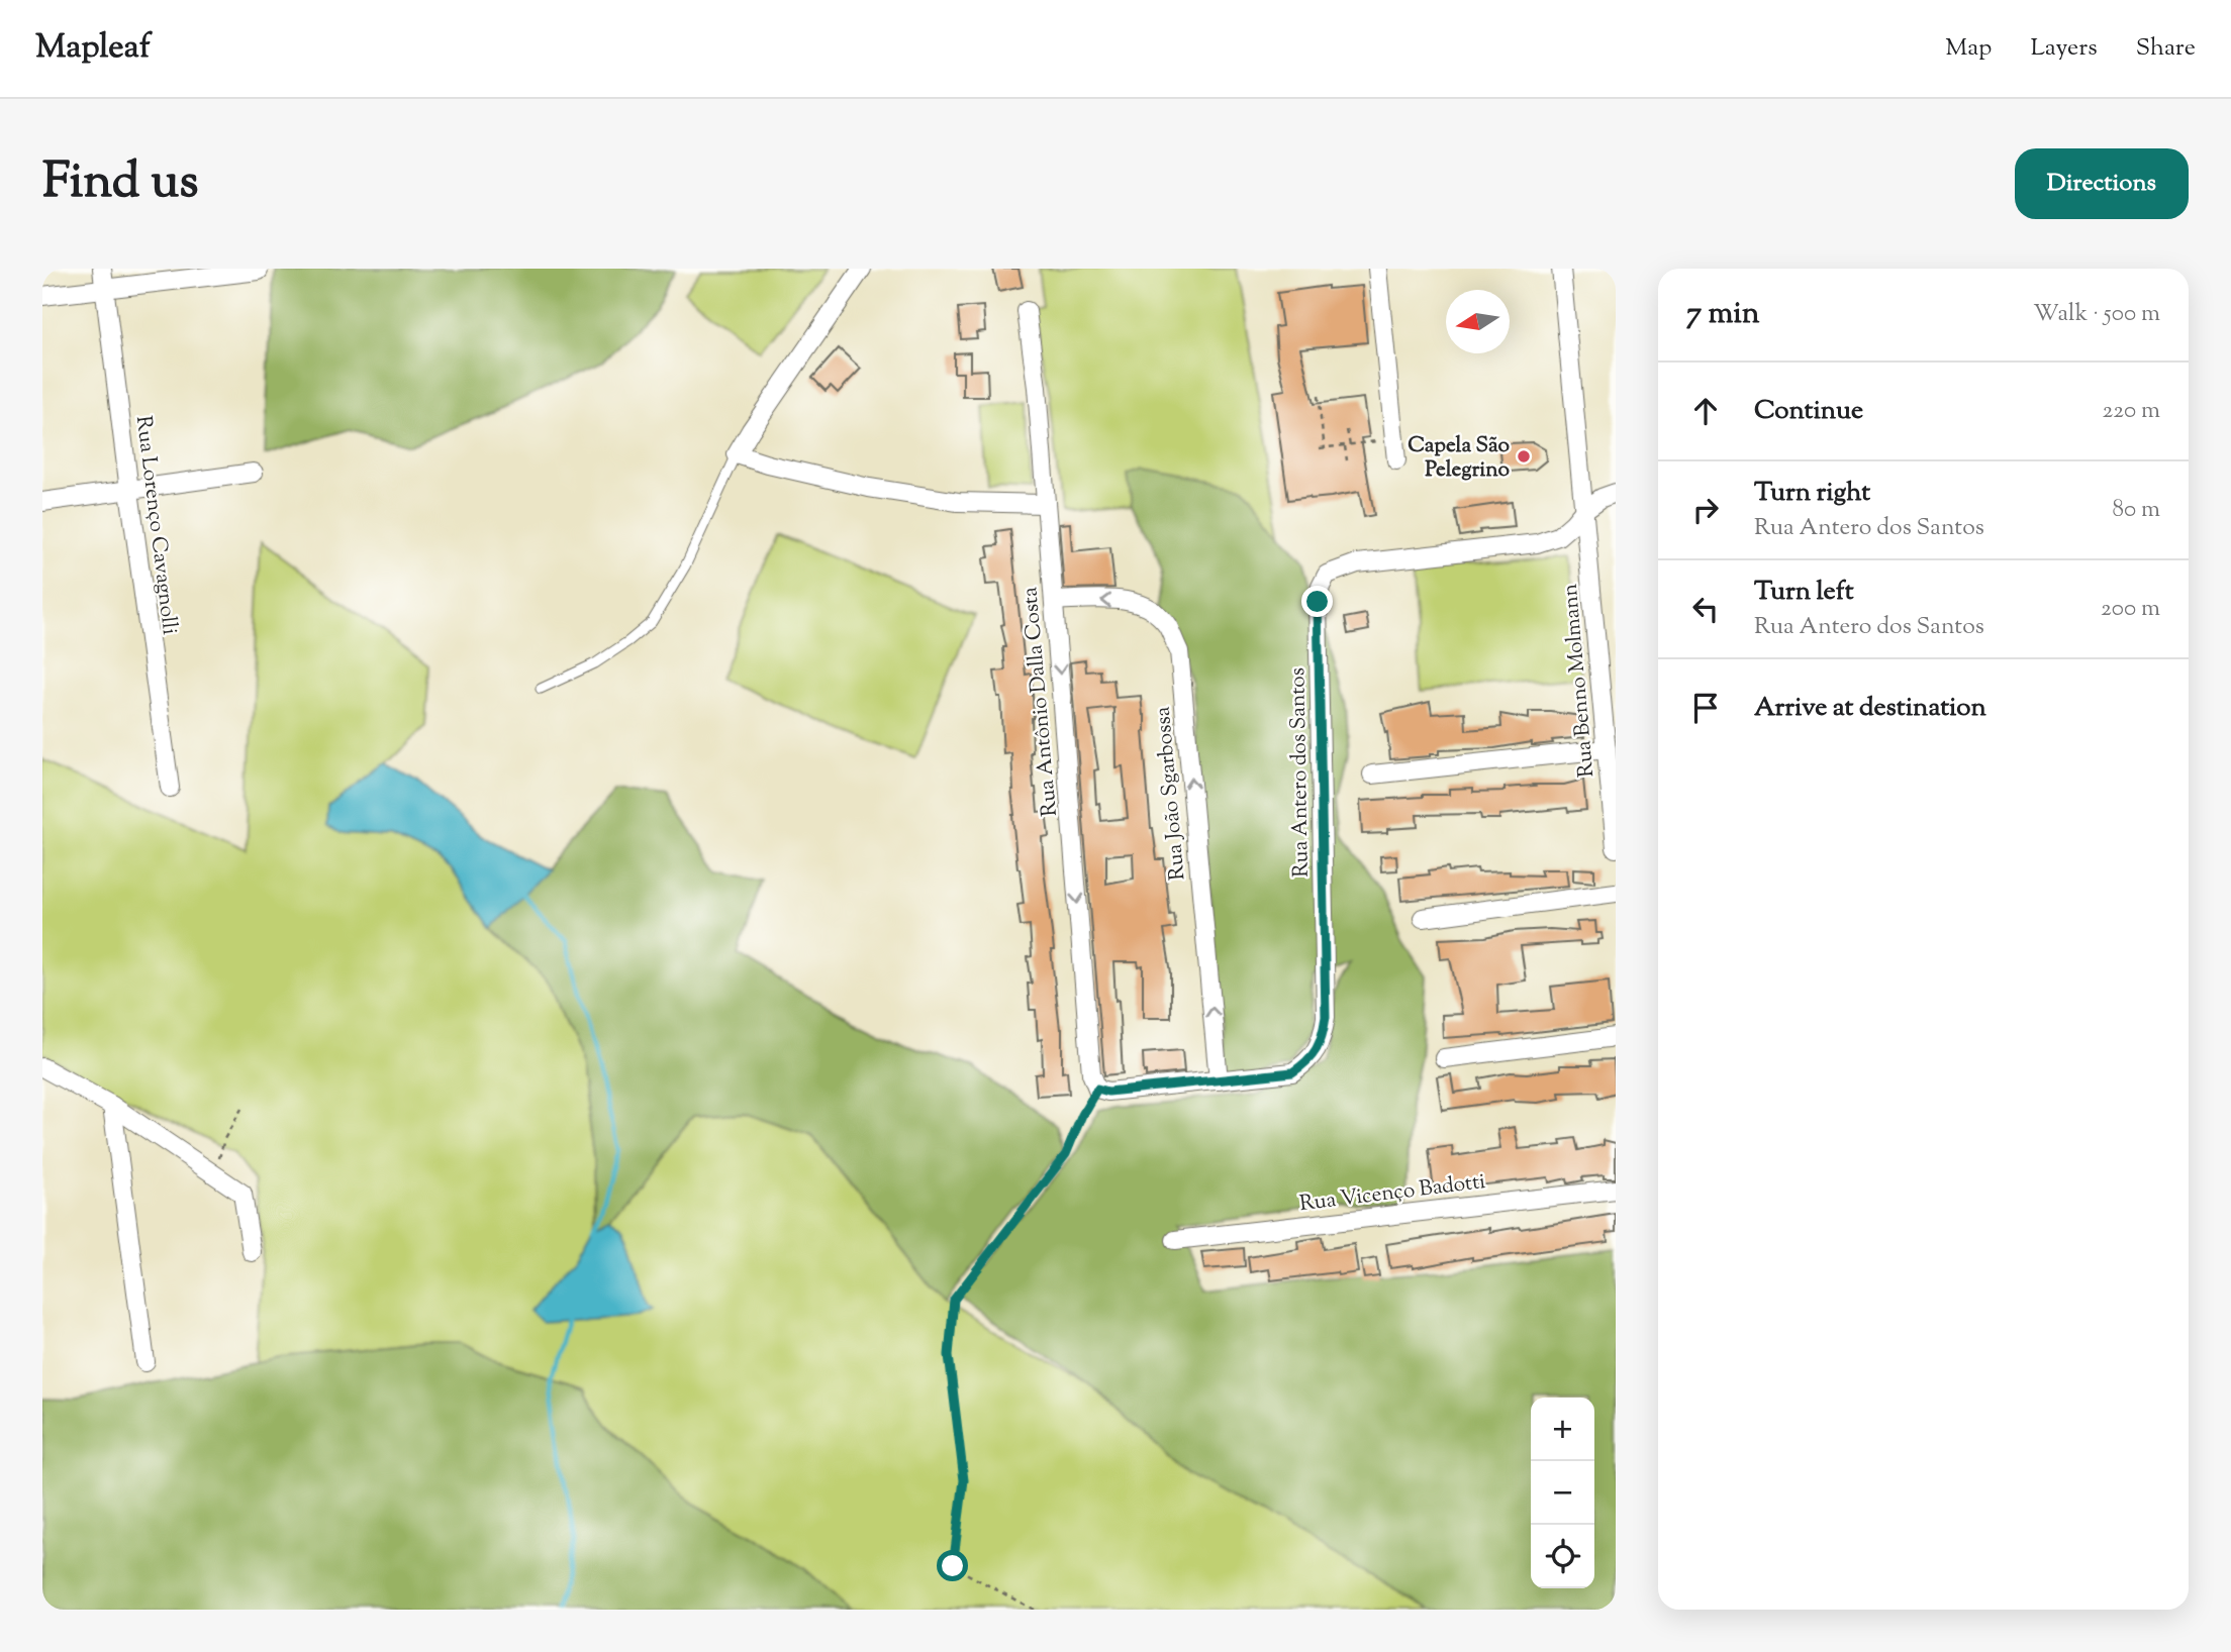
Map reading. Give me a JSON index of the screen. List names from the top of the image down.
{
  "streets": {
    "street": [
      "Rua Lorenço Cavagnolli",
      "Rua Benno Molmann",
      "Rua Antônio Dalla Costa",
      "Rua Antero dos Santos",
      "Rua João Sgarbossa",
      "Rua Vicenço Badotti"
    ]
  },
  "crossings": [
    ["Rua Benno Molmann", "Rua Antero dos Santos"],
    ["Rua Antônio Dalla Costa", "Rua Antero dos Santos"],
    ["Rua Antônio Dalla Costa", "Rua João Sgarbossa"],
    ["Rua Antero dos Santos", "Rua João Sgarbossa"]
  ],
  "one_way": ["Rua Antônio Dalla Costa", "Rua João Sgarbossa"],
  "places": ["Capela São Pelegrino"],
  "north": "left",
  "page": {
    "header": "Mapleaf",
    "nav": ["Map", "Layers", "Share"],
    "title": "Find us",
    "buttons": "Directions",
    "heading": ["7 min", "Walk · 500 m"],
    "list": [
      ["Continue", "220 m"],
      ["Turn right", "Rua Antero dos Santos", "80 m"],
      ["Turn left", "Rua Antero dos Santos", "200 m"],
      "Arrive at destination"
    ],
    "map_buttons": ["+", "−"]
  }
}
